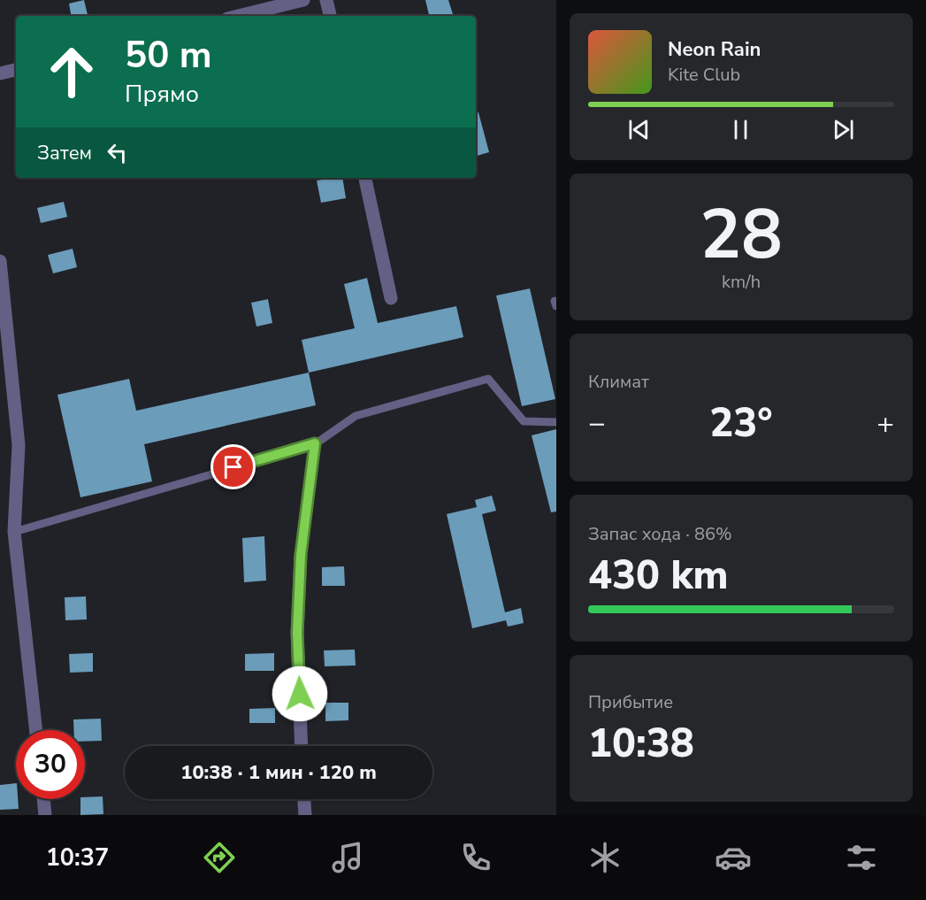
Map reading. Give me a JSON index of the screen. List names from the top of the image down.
{
  "page": {
    "turn": ["50 m", "Прямо"],
    "song": ["Neon Rain", "Kite Club"],
    "then": "Затем",
    "tile": [
      ["28", "km/h"],
      "Климат",
      ["Запас хода · 86%", "430 km"],
      ["Прибытие", "10:38"]
    ],
    "heat": ["−", "23°", "+"],
    "limit": "30",
    "trip": "10:38 · 1 мин · 120 m",
    "tabs": "10:37"
  }
}
